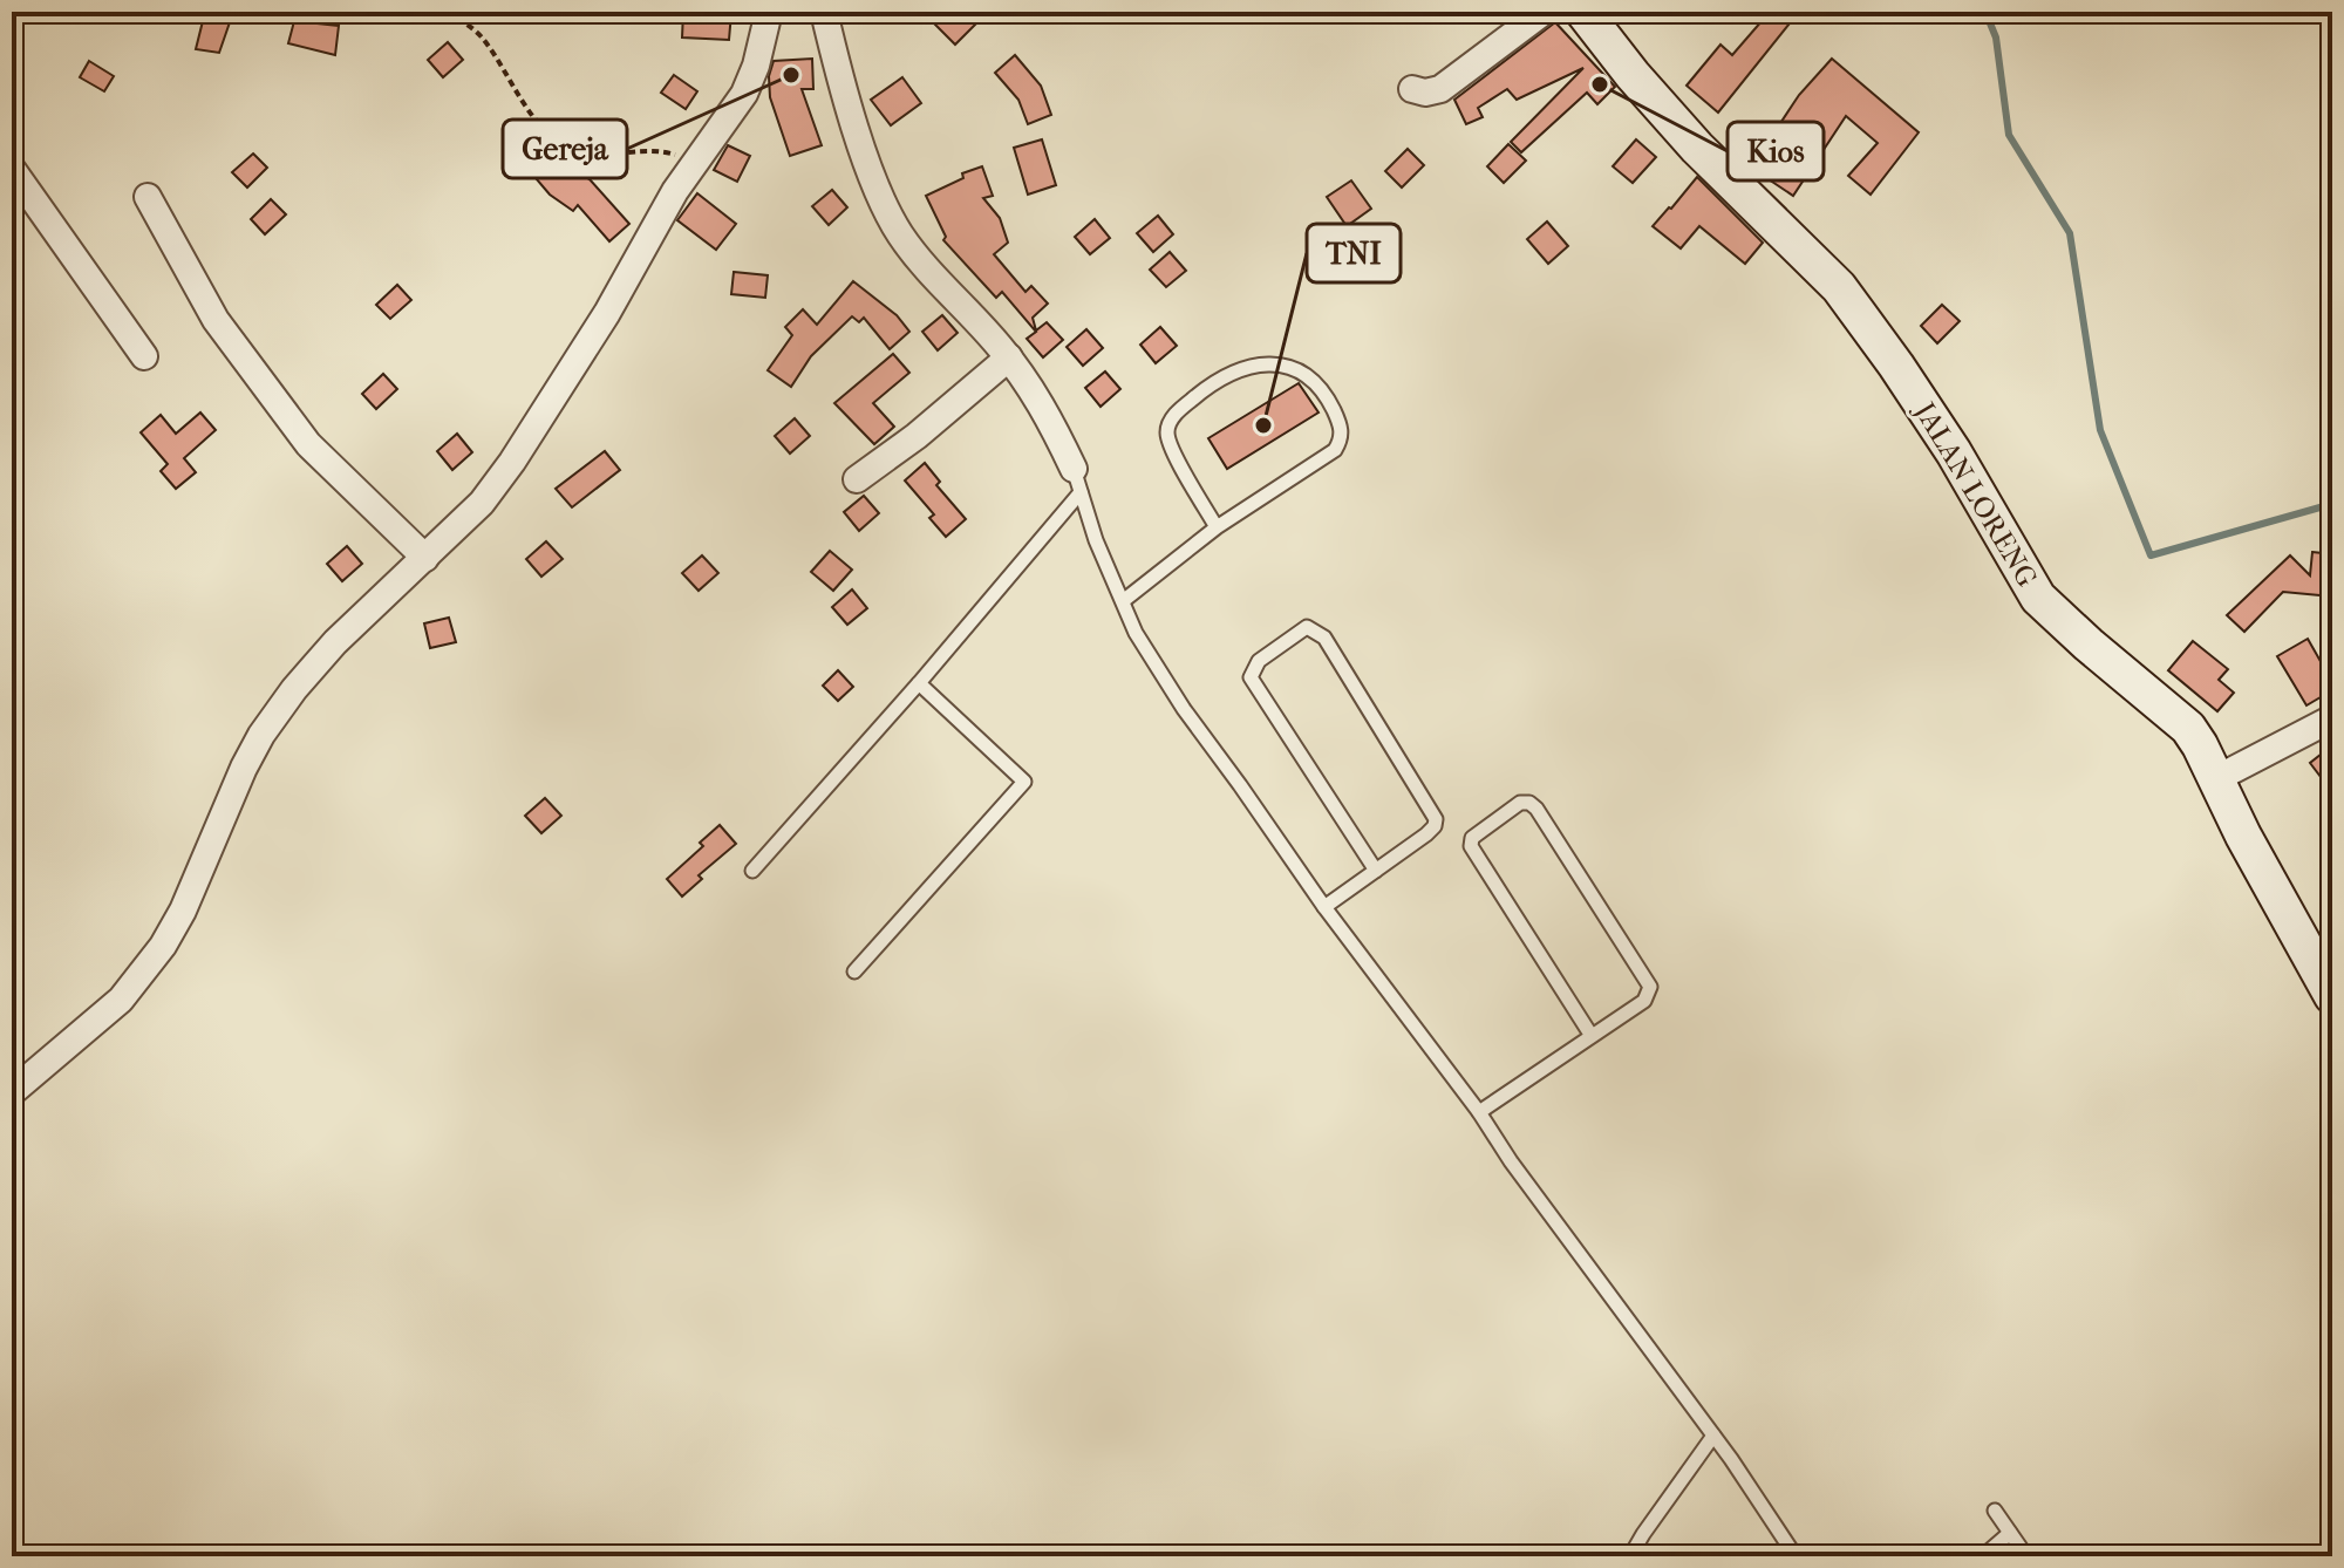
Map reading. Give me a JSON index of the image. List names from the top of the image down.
{
  "streets": {
    "street": ["JALAN LORENG"]
  },
  "places": ["Gereja", "Kios", "TNI"]
}
